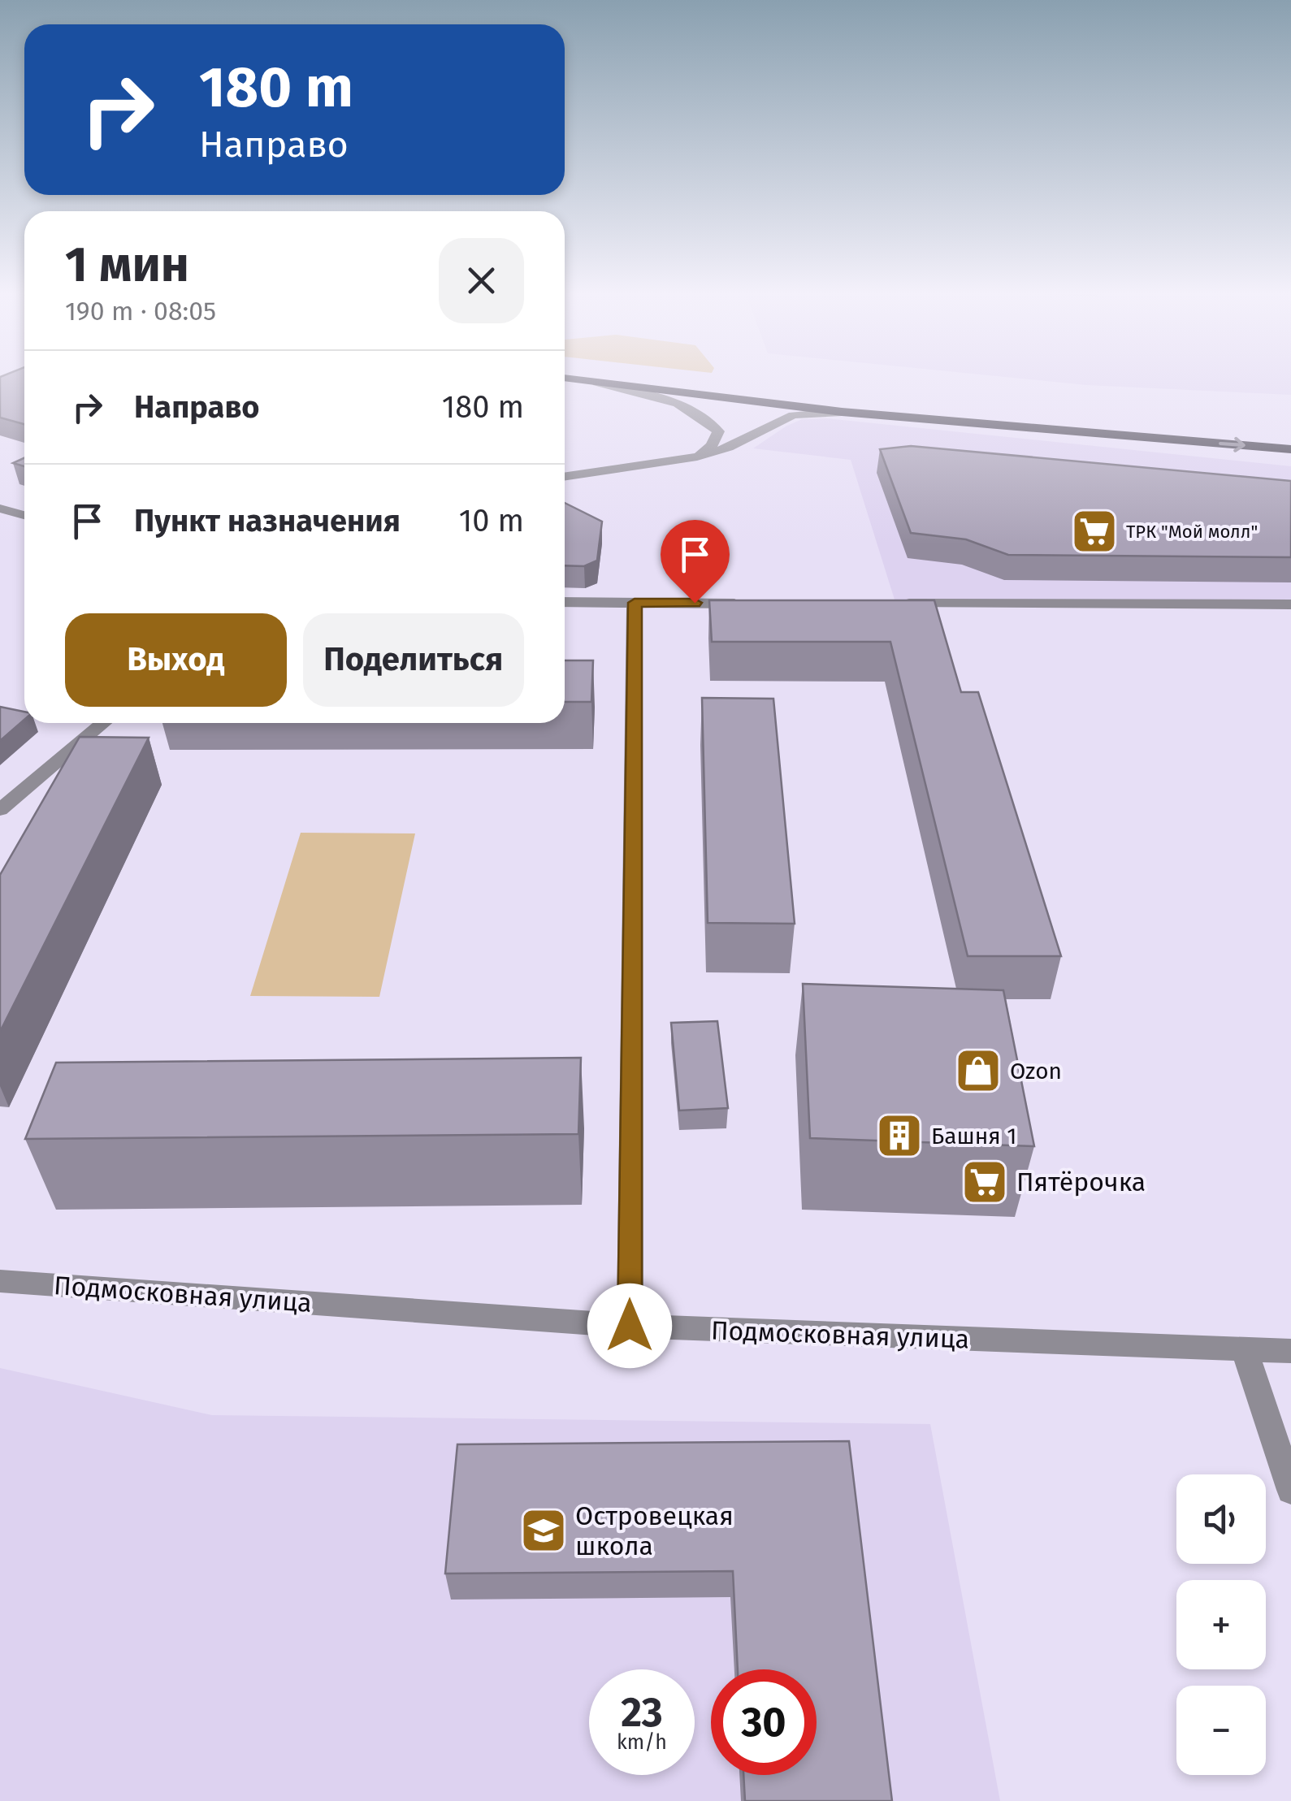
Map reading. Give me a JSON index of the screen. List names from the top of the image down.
{
  "streets": {
    "street": ["Подмосковная улица"]
  },
  "places": {
    "supermarket": ["ТРК \"Мой молл\"", "Пятёрочка"],
    "shop": ["Ozon"],
    "building": ["Башня 1"],
    "school or university": ["Островецкая школа"]
  },
  "page": {
    "turn": ["180 m", "Направо"],
    "heading": ["1 мин", "190 m · 08:05"],
    "list": [
      {
        "name": "Направо",
        "value": "180 m"
      },
      {
        "name": "Пункт назначения",
        "value": "10 m"
      }
    ],
    "buttons": ["Выход", "Поделиться"],
    "map_buttons": ["+", "−"],
    "speed": "23 km/h",
    "limit": "30"
  }
}
